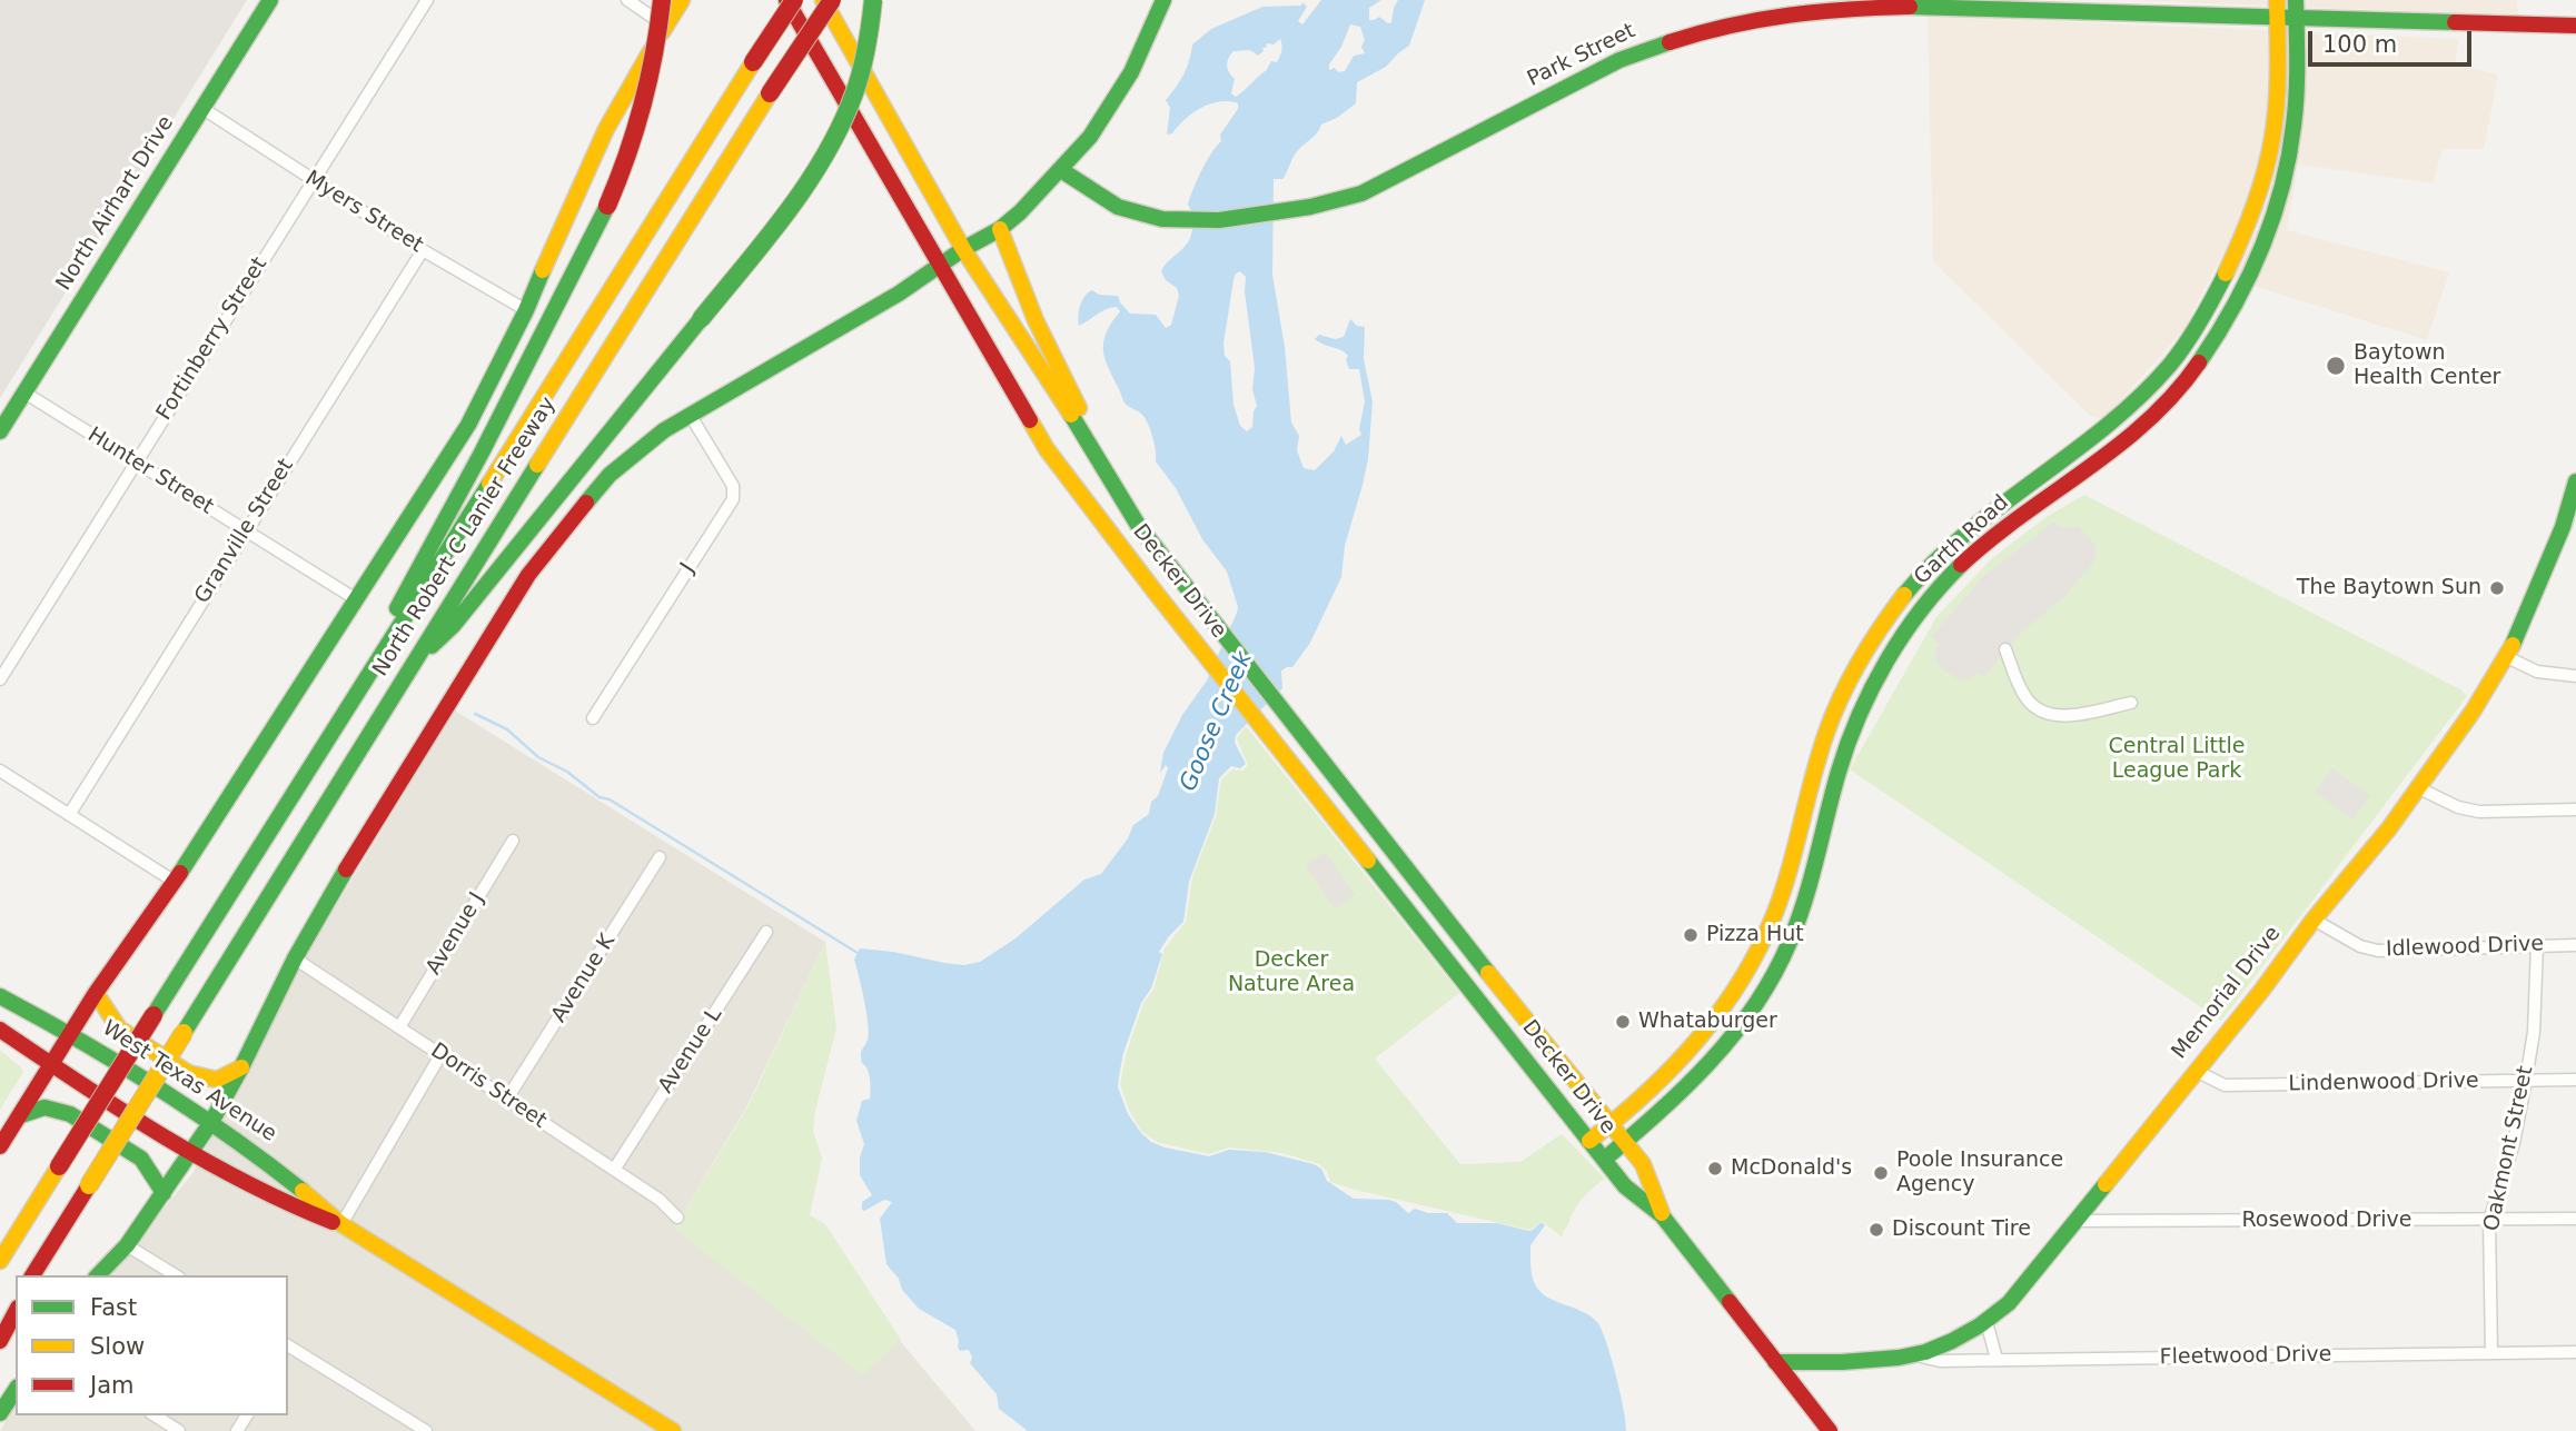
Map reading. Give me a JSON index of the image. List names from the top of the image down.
{
  "streets": {
    "main road": [
      "Park Street",
      "North Airhart Drive",
      "North Robert C Lanier Freeway",
      "Garth Road",
      "Decker Drive",
      "Memorial Drive",
      "West Texas Avenue"
    ],
    "street": [
      "Myers Street",
      "Fortinberry Street",
      "Hunter Street",
      "Granville Street",
      "J",
      "Avenue J",
      "Idlewood Drive",
      "Avenue K",
      "Avenue L",
      "Lindenwood Drive",
      "Dorris Street",
      "Oakmont Street",
      "Rosewood Drive",
      "Fleetwood Drive"
    ]
  },
  "crossings": [
    ["Park Street", "Garth Road"],
    ["North Airhart Drive", "Myers Street"],
    ["North Airhart Drive", "Hunter Street"],
    ["Myers Street", "Fortinberry Street"],
    ["Myers Street", "Granville Street"],
    ["Fortinberry Street", "Hunter Street"],
    ["Hunter Street", "Granville Street"],
    ["Garth Road", "Decker Drive"],
    ["Decker Drive", "Memorial Drive"],
    ["Avenue J", "Dorris Street"],
    ["Idlewood Drive", "Memorial Drive"],
    ["Idlewood Drive", "Oakmont Street"],
    ["Avenue K", "Dorris Street"],
    ["Memorial Drive", "Lindenwood Drive"],
    ["Memorial Drive", "Rosewood Drive"],
    ["Memorial Drive", "Fleetwood Drive"],
    ["Avenue L", "Dorris Street"],
    ["Lindenwood Drive", "Oakmont Street"],
    ["Oakmont Street", "Rosewood Drive"],
    ["Oakmont Street", "Fleetwood Drive"]
  ],
  "water": ["Goose Creek"],
  "parks": ["Central Little League Park", "Decker Nature Area"],
  "places": [
    "Baytown Health Center",
    "The Baytown Sun",
    "Pizza Hut",
    "Whataburger",
    "McDonald's",
    "Poole Insurance Agency",
    "Discount Tire"
  ],
  "legend": ["Fast", "Slow", "Jam"],
  "scale_bar": "100 m"
}
